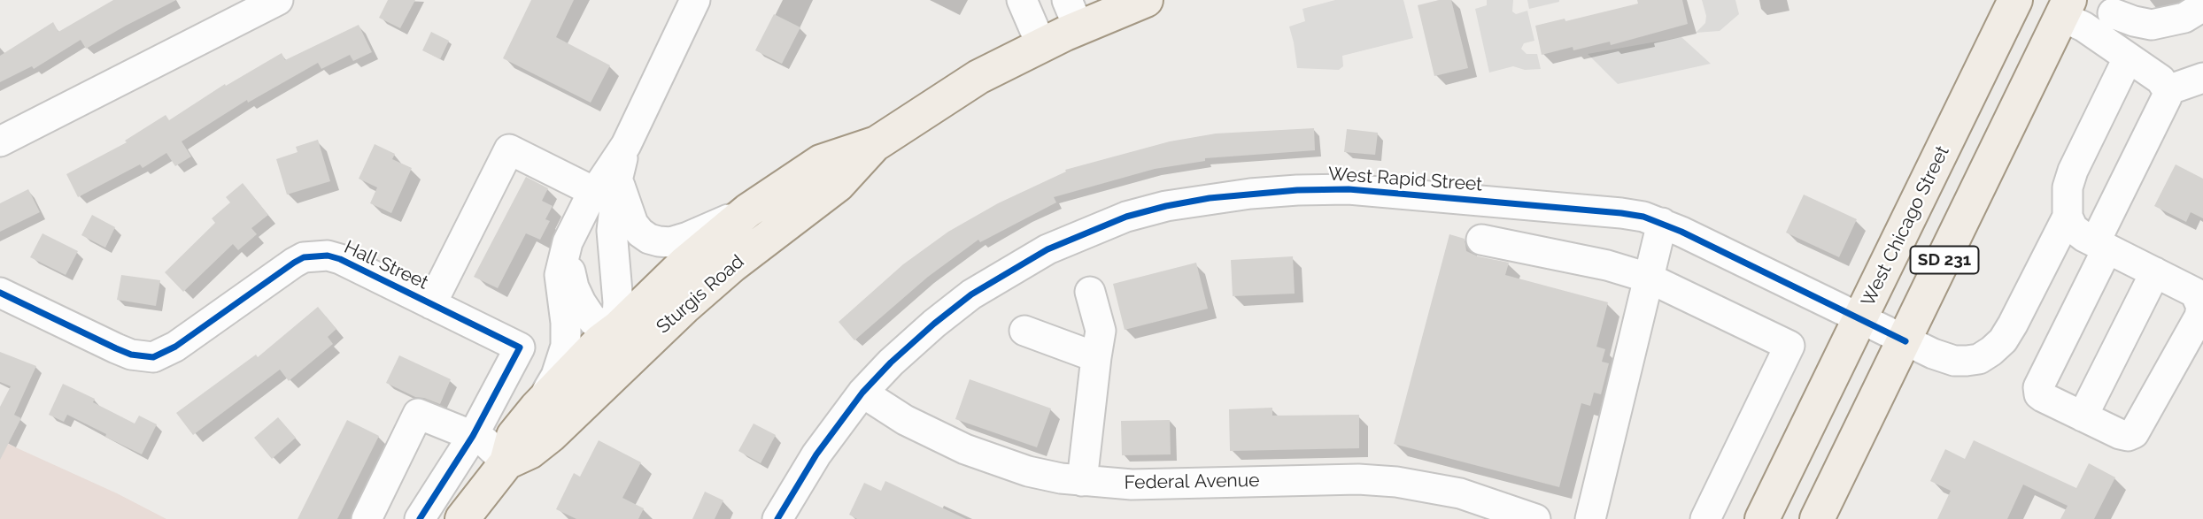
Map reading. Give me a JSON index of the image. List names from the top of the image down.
{
  "streets": {
    "main road": ["West Chicago Street", "SD 231", "Sturgis Road"],
    "street": ["West Rapid Street", "Hall Street", "Federal Avenue"]
  },
  "crossings": [
    ["West Rapid Street", "West Chicago Street"],
    ["West Rapid Street", "SD 231"],
    ["West Rapid Street", "Federal Avenue"]
  ]
}
